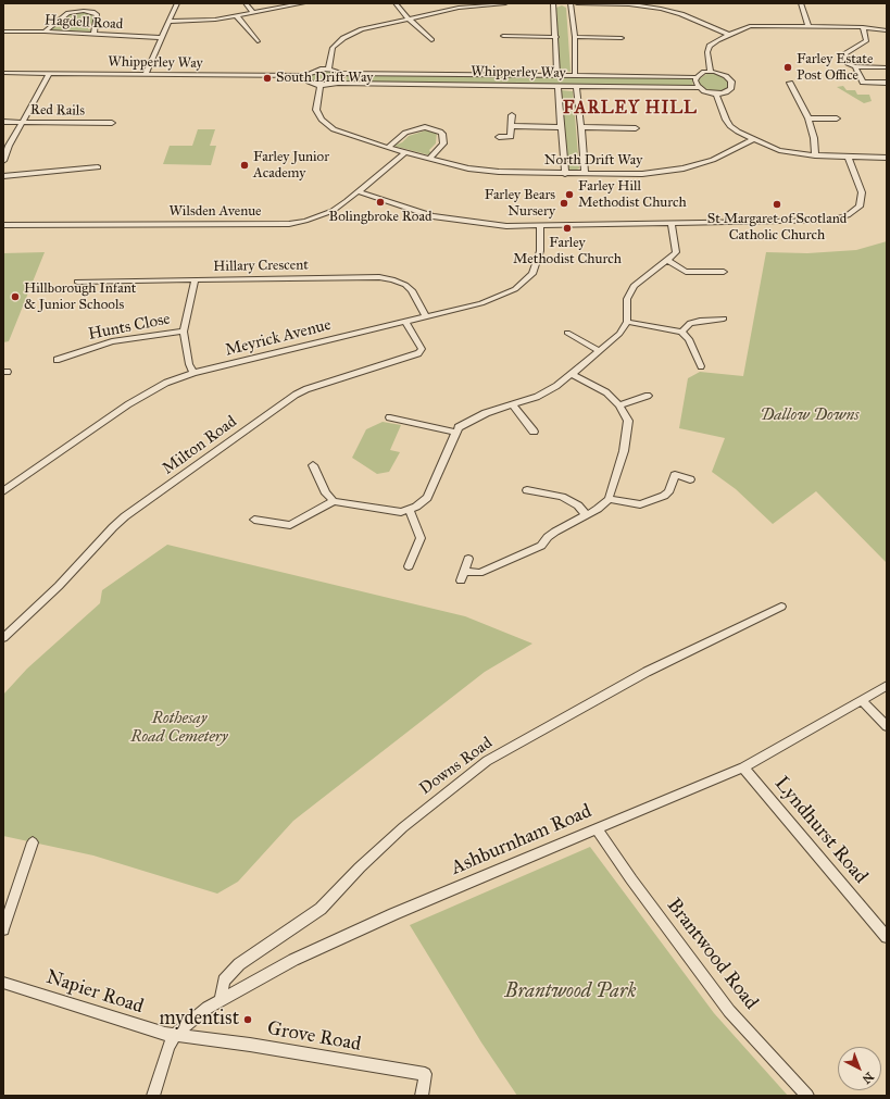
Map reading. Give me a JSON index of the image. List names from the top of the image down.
{
  "streets": {
    "street": [
      "Hagdell Road",
      "Whipperley Way",
      "Red Rails",
      "North Drift Way",
      "Wilsden Avenue",
      "Hillary Crescent",
      "Hunts Close",
      "Meyrick Avenue",
      "Milton Road",
      "Downs Road",
      "Lyndhurst Road",
      "Ashburnham Road",
      "Brantwood Road",
      "Napier Road",
      "Grove Road"
    ]
  },
  "crossings": [
    ["Whipperley Way", "North Drift Way"],
    ["North Drift Way", "Wilsden Avenue"],
    ["Hillary Crescent", "Meyrick Avenue"],
    ["Meyrick Avenue", "Milton Road"],
    ["Downs Road", "Ashburnham Road"],
    ["Lyndhurst Road", "Ashburnham Road"],
    ["Ashburnham Road", "Brantwood Road"],
    ["Ashburnham Road", "Napier Road"],
    ["Ashburnham Road", "Grove Road"],
    ["Napier Road", "Grove Road"]
  ],
  "districts": ["FARLEY HILL"],
  "parks": ["Dallow Downs", "Rothesay Road Cemetery", "Brantwood Park"],
  "places": [
    "Farley Estate Post Office",
    "South Drift Way",
    "Farley Junior Academy",
    "Farley Hill Methodist Church",
    "Bolingbroke Road",
    "Farley Bears Nursery",
    "St Margaret of Scotland Catholic Church",
    "Farley Methodist Church",
    "Hillborough Infant & Junior Schools",
    "mydentist"
  ],
  "north": "bottom right"
}
